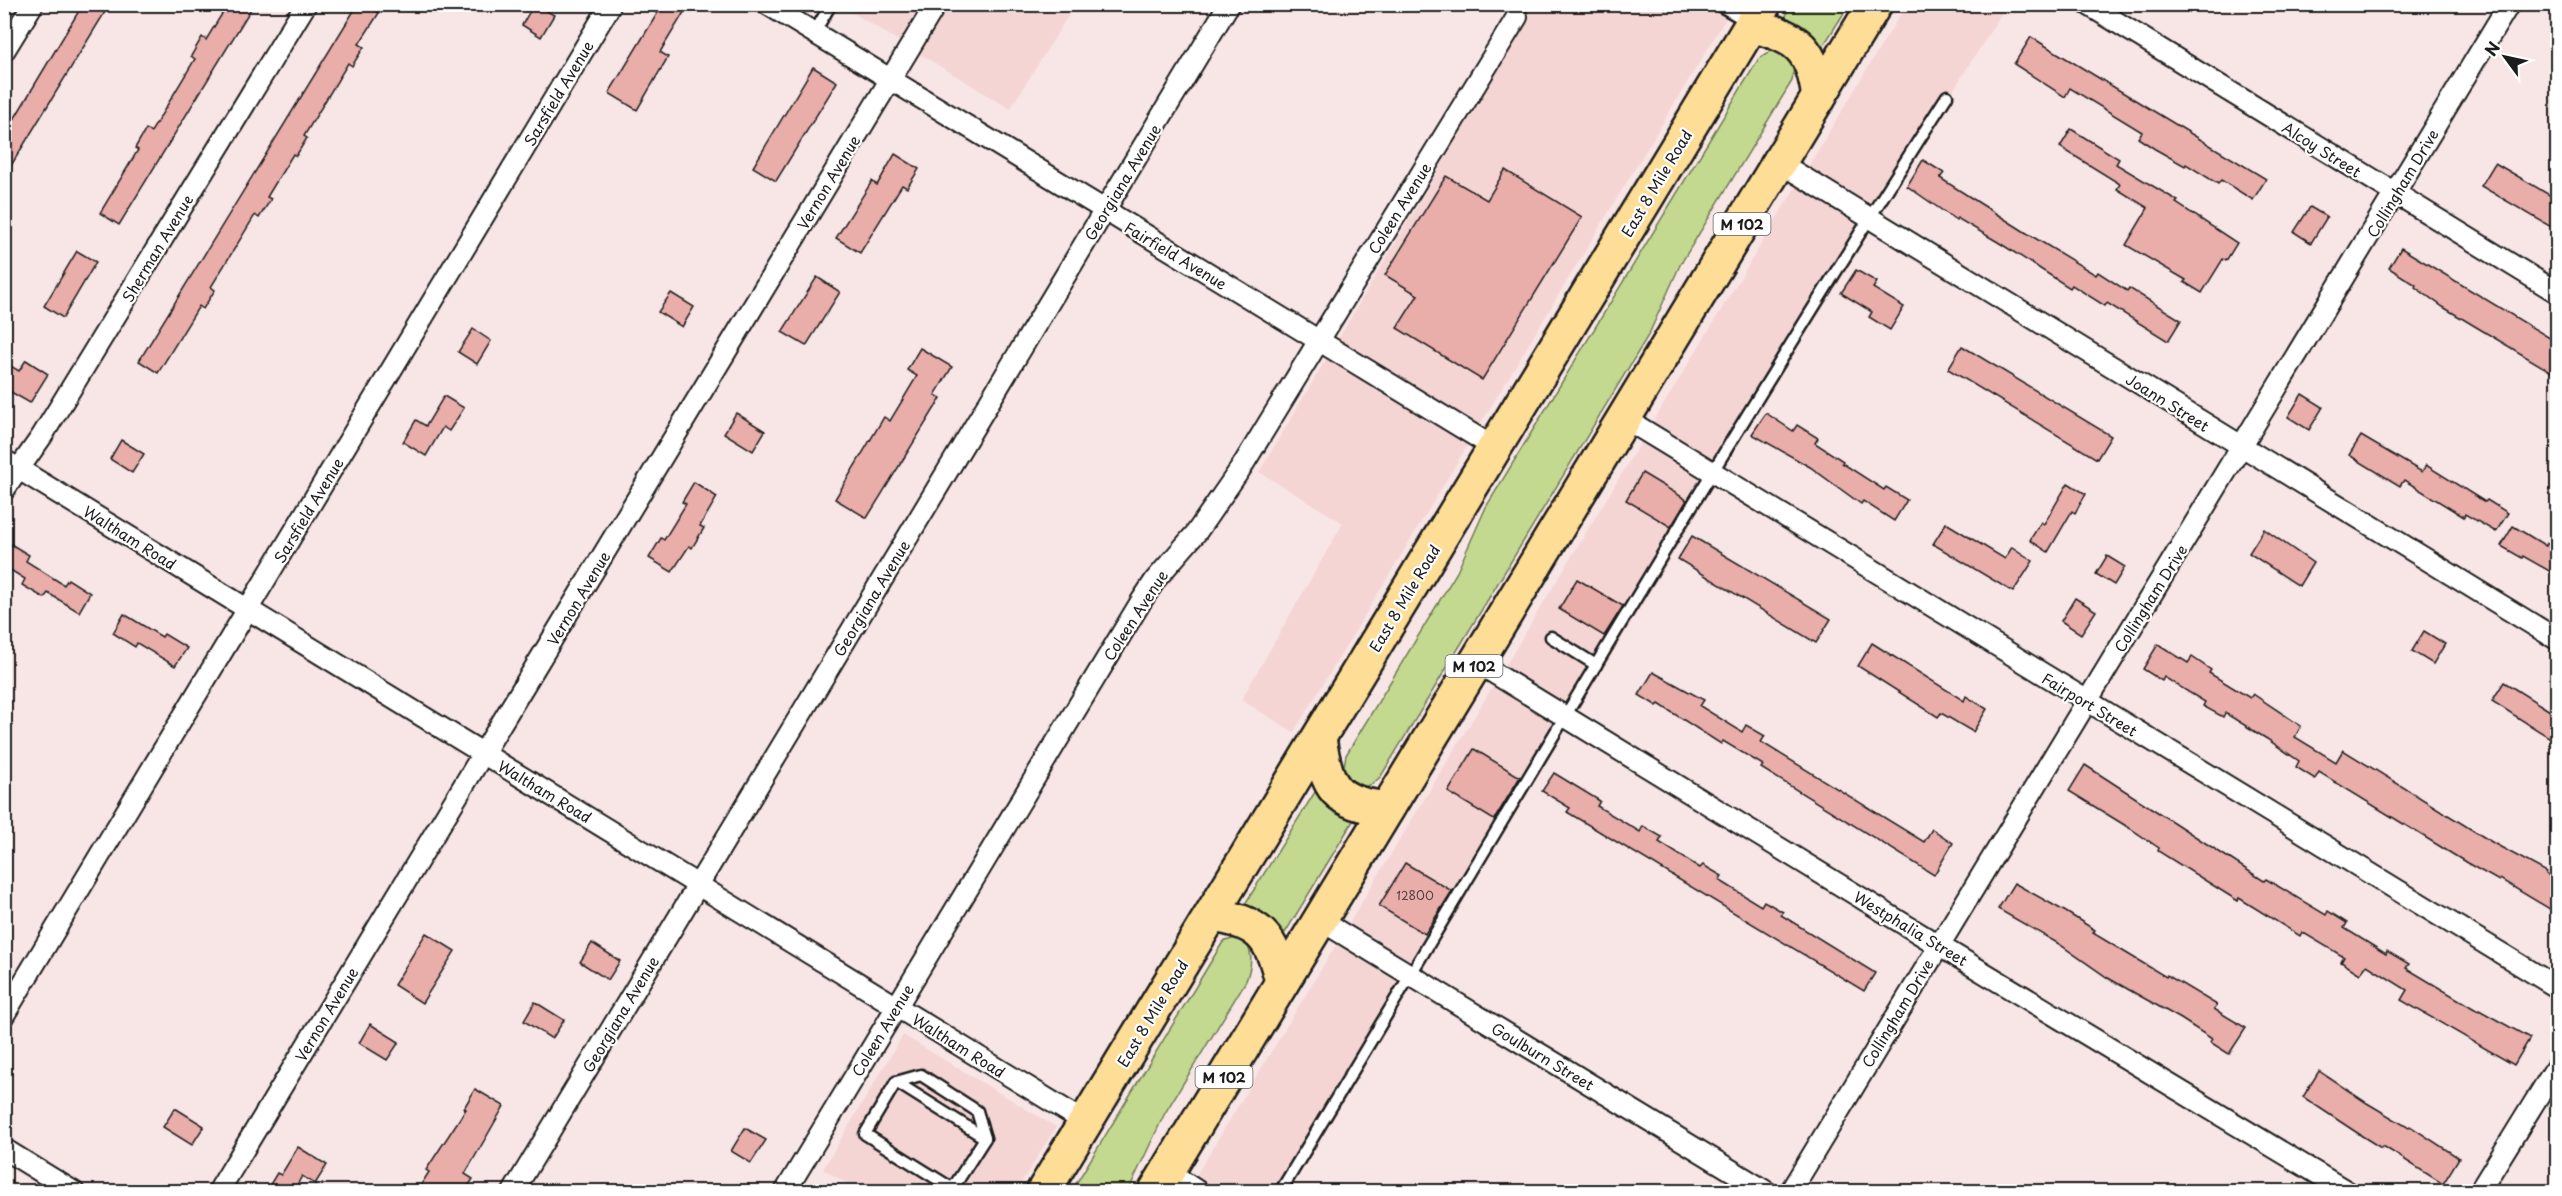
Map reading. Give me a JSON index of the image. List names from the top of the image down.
{
  "streets": {
    "highway": ["East 8 Mile Road", "M 102"],
    "street": [
      "Sarsfield Avenue",
      "Alcoy Street",
      "Vernon Avenue",
      "Georgiana Avenue",
      "Collingham Drive",
      "Coleen Avenue",
      "Sherman Avenue",
      "Fairfield Avenue",
      "Joann Street",
      "Waltham Road",
      "Fairport Street",
      "Westphalia Street",
      "Goulburn Street"
    ]
  },
  "crossings": [
    ["Sarsfield Avenue", "Waltham Road"],
    ["Alcoy Street", "Collingham Drive"],
    ["Vernon Avenue", "Fairfield Avenue"],
    ["Vernon Avenue", "Waltham Road"],
    ["Georgiana Avenue", "Fairfield Avenue"],
    ["Georgiana Avenue", "Waltham Road"],
    ["East 8 Mile Road", "Fairfield Avenue"],
    ["East 8 Mile Road", "Waltham Road"],
    ["Collingham Drive", "Joann Street"],
    ["Collingham Drive", "Fairport Street"],
    ["Collingham Drive", "Westphalia Street"],
    ["Coleen Avenue", "Fairfield Avenue"],
    ["Coleen Avenue", "Waltham Road"],
    ["M 102", "Joann Street"],
    ["M 102", "Fairport Street"],
    ["M 102", "Westphalia Street"],
    ["M 102", "Goulburn Street"],
    ["Sherman Avenue", "Waltham Road"]
  ],
  "house_numbers": ["12800"],
  "north": "top left"
}
